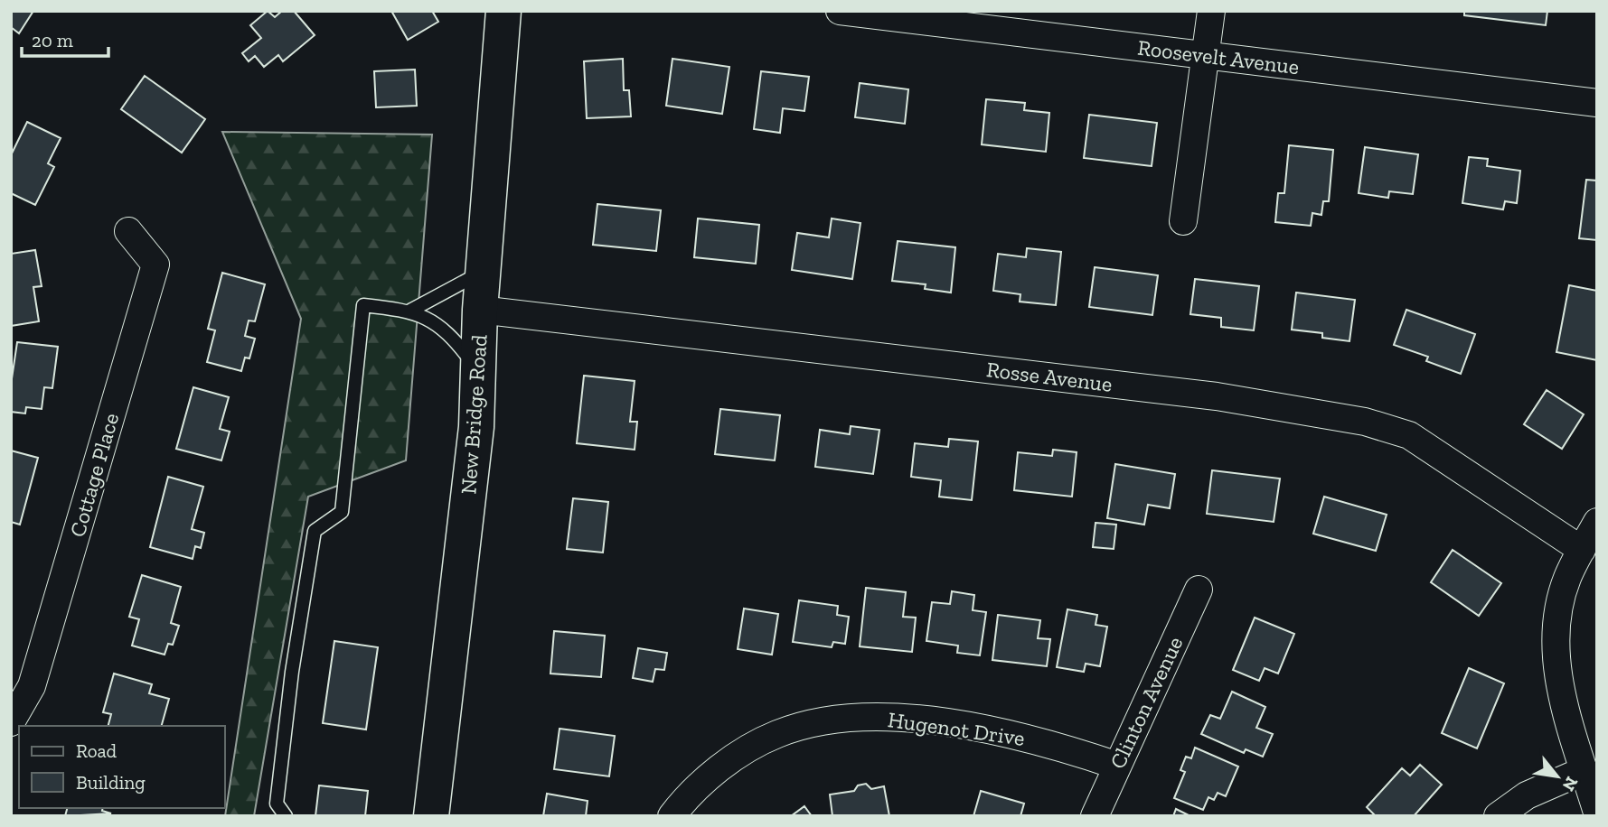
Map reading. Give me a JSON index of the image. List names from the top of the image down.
{
  "streets": {
    "main road": ["New Bridge Road"],
    "street": [
      "Roosevelt Avenue",
      "Rosse Avenue",
      "Cottage Place",
      "Clinton Avenue",
      "Hugenot Drive"
    ]
  },
  "crossings": [
    ["Rosse Avenue", "New Bridge Road"],
    ["Clinton Avenue", "Hugenot Drive"]
  ],
  "legend": ["Road", "Building"],
  "scale_bar": "20 m",
  "north": "bottom right"
}
